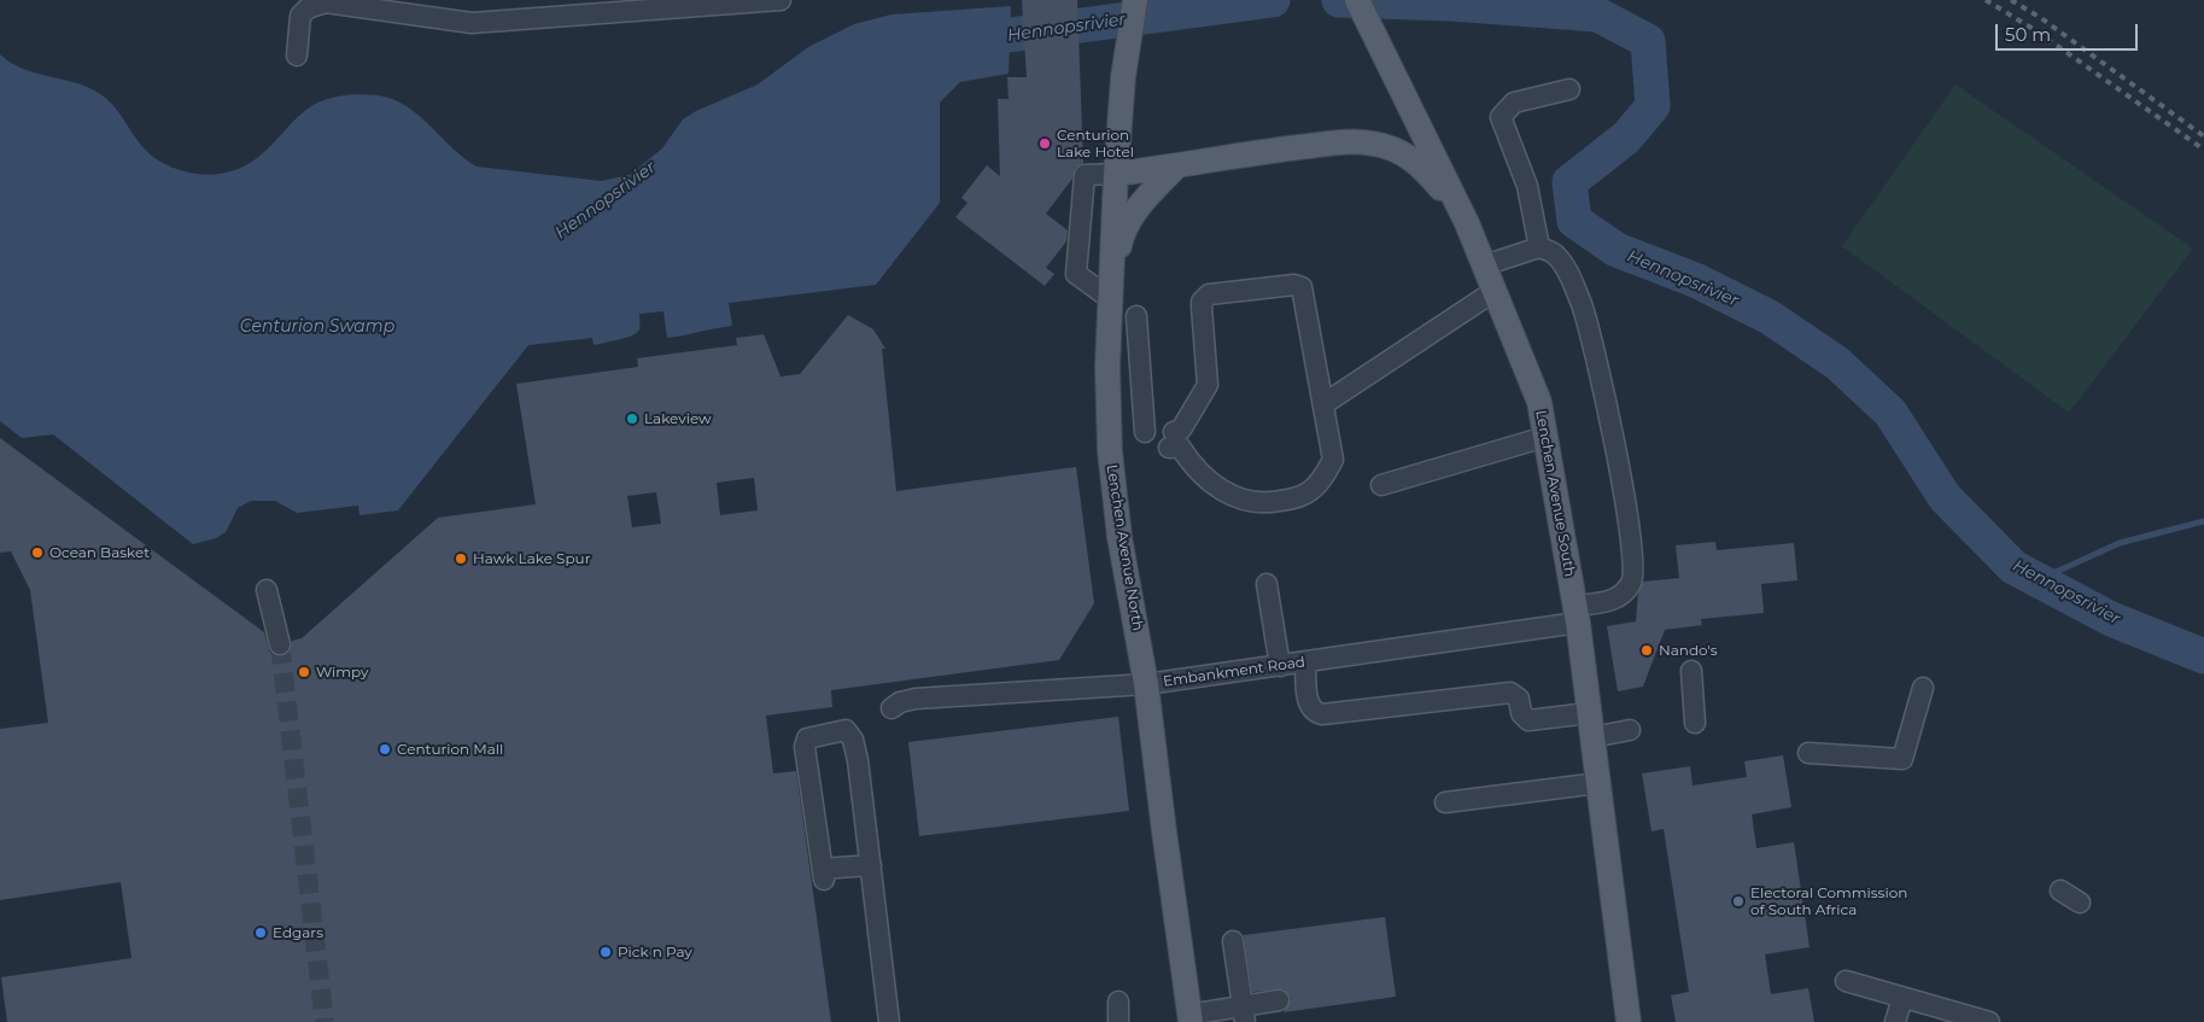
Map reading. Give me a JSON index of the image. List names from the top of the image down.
{
  "streets": {
    "main road": ["Lenchen Avenue South", "Lenchen Avenue North"],
    "street": ["Embankment Road"]
  },
  "crossings": [
    ["Lenchen Avenue South", "Embankment Road"],
    ["Lenchen Avenue North", "Embankment Road"]
  ],
  "water": ["Hennopsrivier", "Centurion Swamp"],
  "places": [
    "Centurion Lake Hotel",
    "Lakeview",
    "Ocean Basket",
    "Hawk Lake Spur",
    "Nando's",
    "Wimpy",
    "Centurion Mall",
    "Electoral Commission of South Africa",
    "Edgars",
    "Pick n Pay"
  ],
  "scale_bar": "50 m"
}
